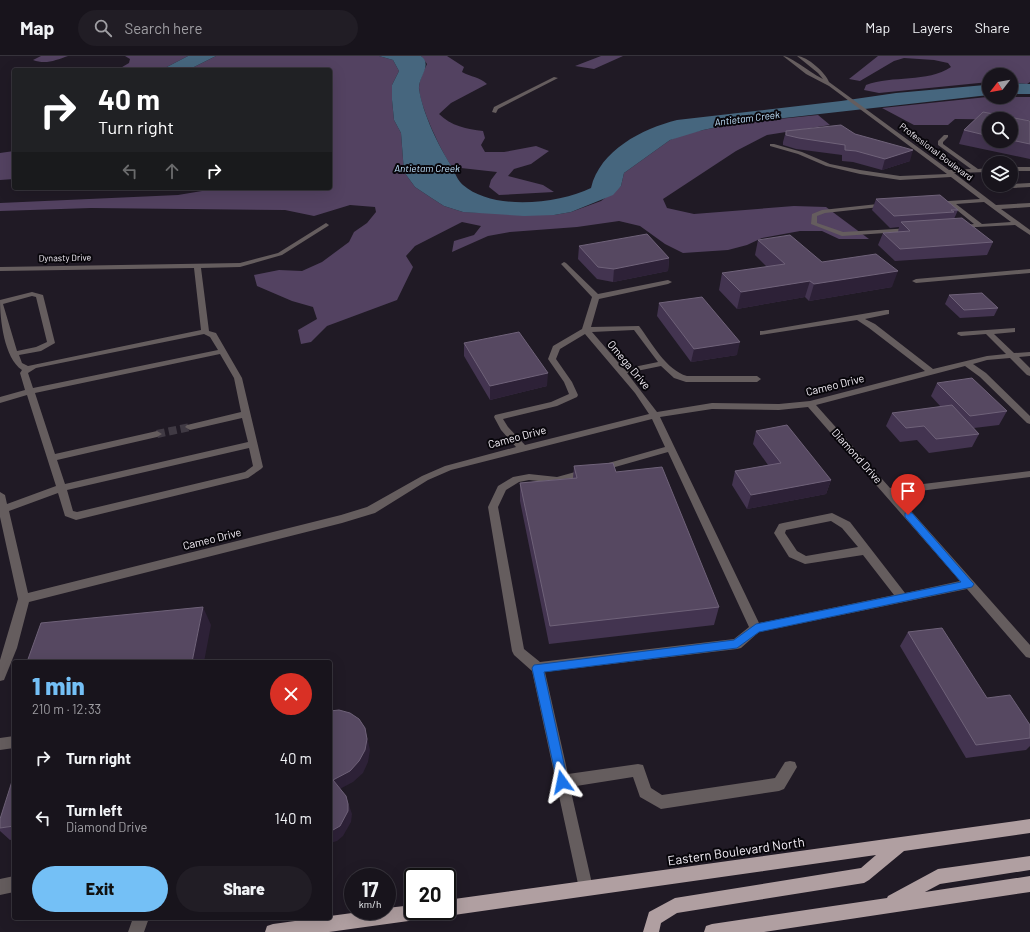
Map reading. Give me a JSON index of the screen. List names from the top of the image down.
{
  "streets": {
    "main road": ["Eastern Boulevard North"],
    "street": [
      "Professional Boulevard",
      "Dynasty Drive",
      "Omega Drive",
      "Cameo Drive",
      "Diamond Drive"
    ]
  },
  "crossings": [
    ["Omega Drive", "Cameo Drive"],
    ["Cameo Drive", "Diamond Drive"]
  ],
  "water": ["Antietam Creek"],
  "north": "bottom left",
  "page": {
    "header": "Map",
    "search": "Search here",
    "nav": ["Map", "Layers", "Share"],
    "turn": ["40 m", "Turn right"],
    "heading": ["1 min", "210 m · 12:33"],
    "list": [
      {
        "name": "Turn right",
        "value": "40 m"
      },
      {
        "name": "Turn left",
        "note": "Diamond Drive",
        "value": "140 m"
      }
    ],
    "buttons": ["Exit", "Share"],
    "speed": "17 km/h",
    "limit": "20"
  }
}
